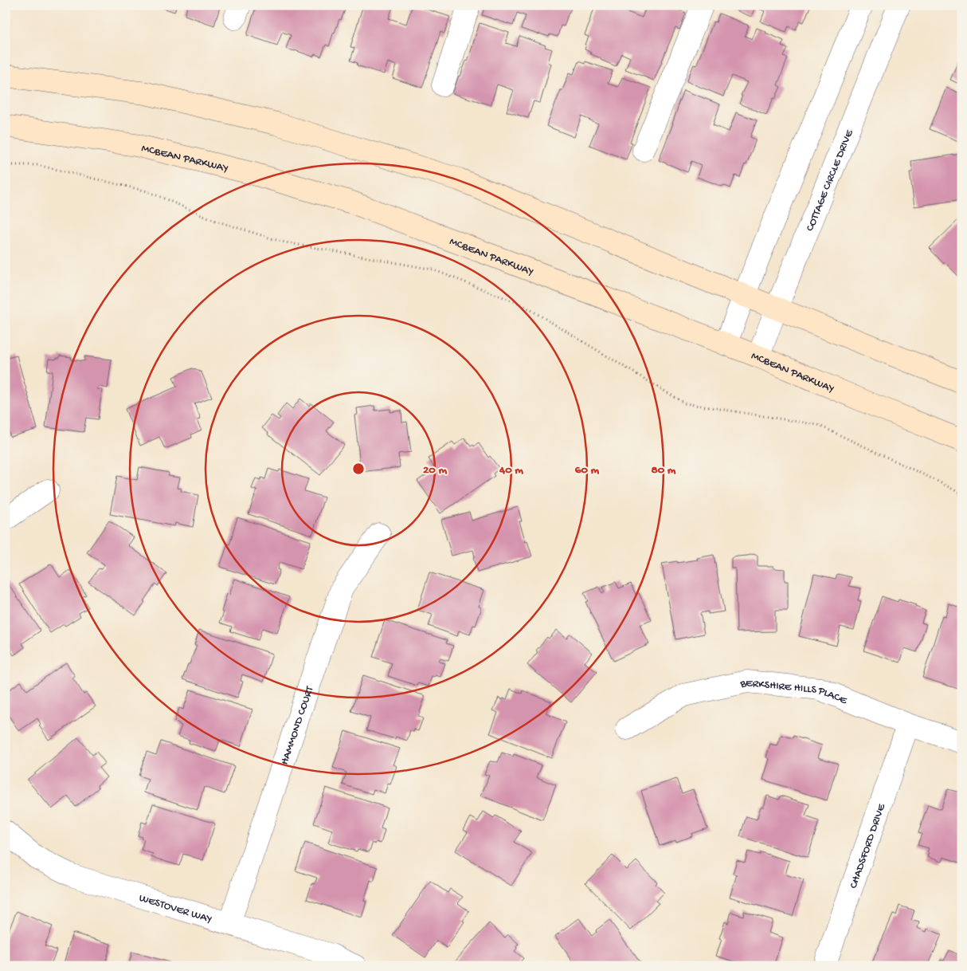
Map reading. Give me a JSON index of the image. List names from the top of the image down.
{
  "streets": {
    "main road": ["MCBEAN PARKWAY"],
    "street": [
      "COTTAGE CIRCLE DRIVE",
      "BERKSHIRE HILLS PLACE",
      "HAMMOND COURT",
      "CHADSFORD DRIVE",
      "WESTOVER WAY"
    ]
  },
  "crossings": [
    ["MCBEAN PARKWAY", "COTTAGE CIRCLE DRIVE"],
    ["BERKSHIRE HILLS PLACE", "CHADSFORD DRIVE"],
    ["HAMMOND COURT", "WESTOVER WAY"]
  ],
  "rings": [
    "20 m",
    "40 m",
    "60 m",
    "80 m"
  ]
}
